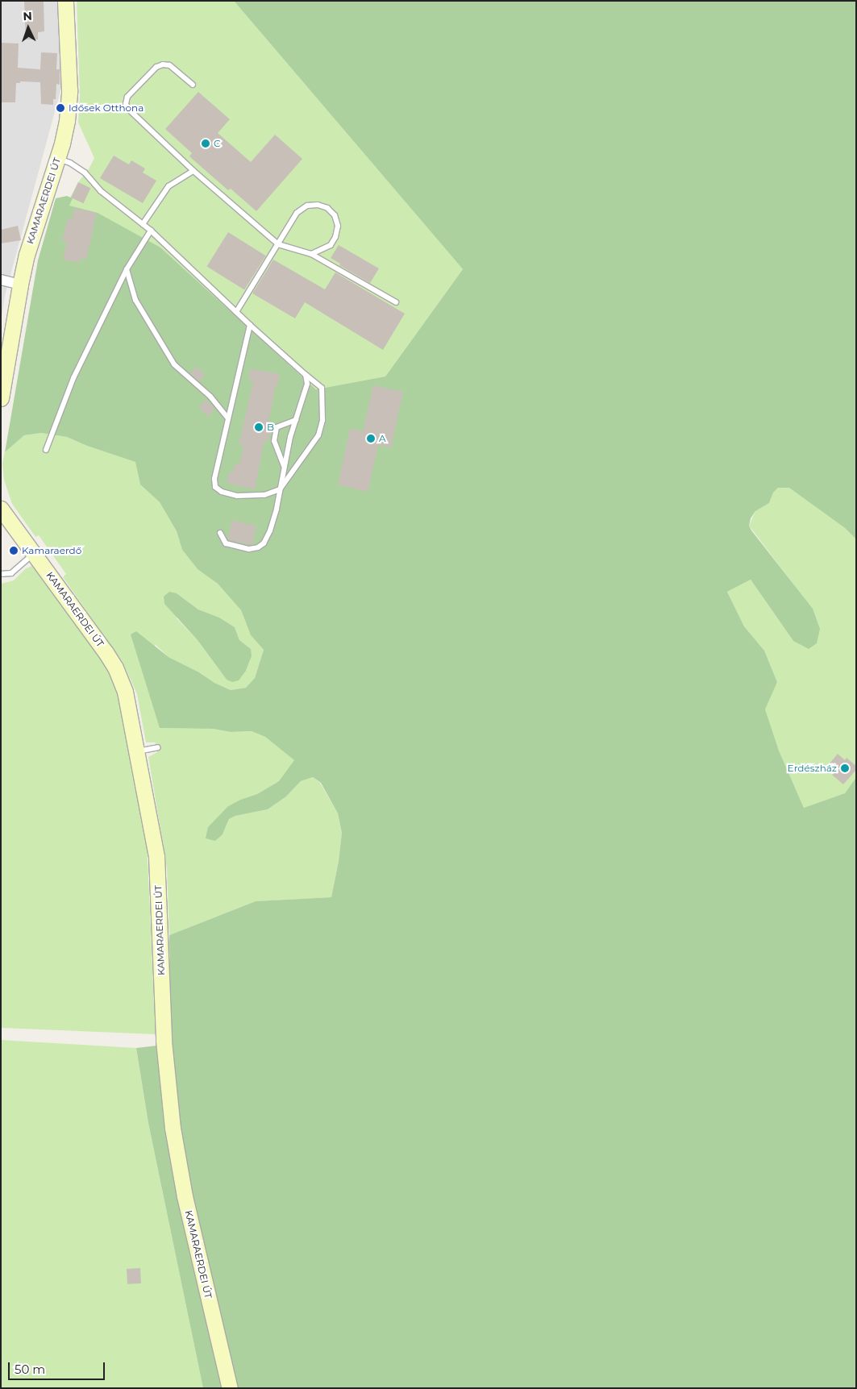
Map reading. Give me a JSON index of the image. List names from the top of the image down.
{
  "streets": {
    "street": ["KAMARAERDEI ÚT"]
  },
  "places": [
    "Idősek Otthona",
    "C",
    "B",
    "A",
    "Kamaraerdő",
    "Erdészház"
  ],
  "scale_bar": "50 m",
  "north": "top"
}
